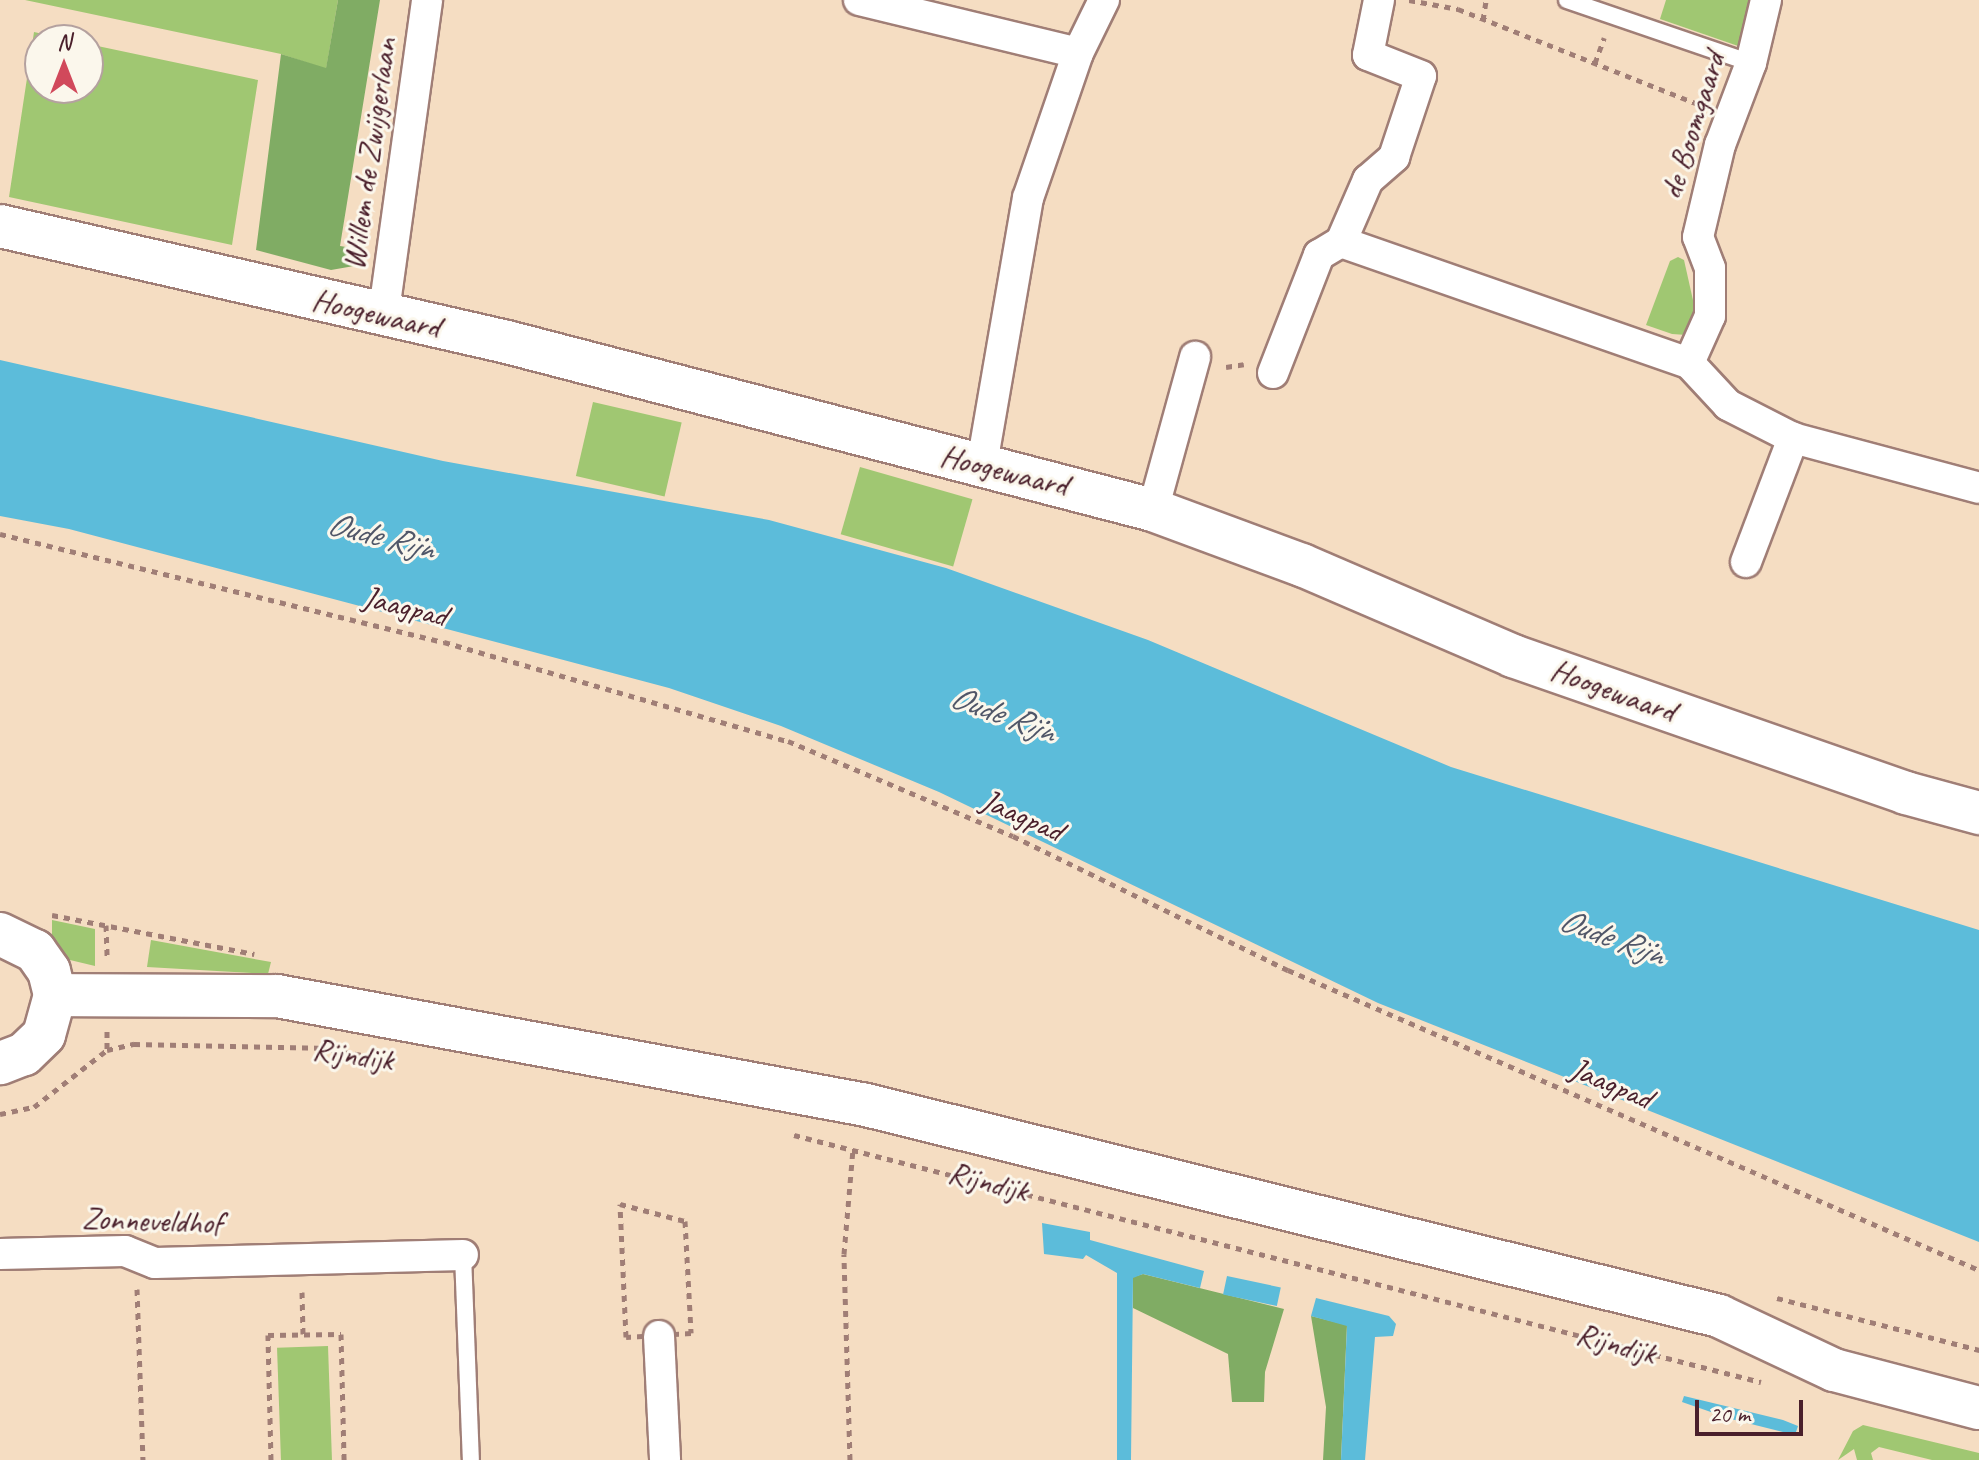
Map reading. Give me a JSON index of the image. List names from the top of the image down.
{
  "streets": {
    "main road": ["Hoogewaard", "Rijndijk"],
    "street": ["de Boomgaard", "Willem de Zwijgerlaan", "Zonneveldhof"],
    "path": ["Jaagpad"]
  },
  "crossings": [
    ["Willem de Zwijgerlaan", "Hoogewaard"]
  ],
  "water": ["Oude Rijn"],
  "scale_bar": "20 m",
  "north": "top"
}
